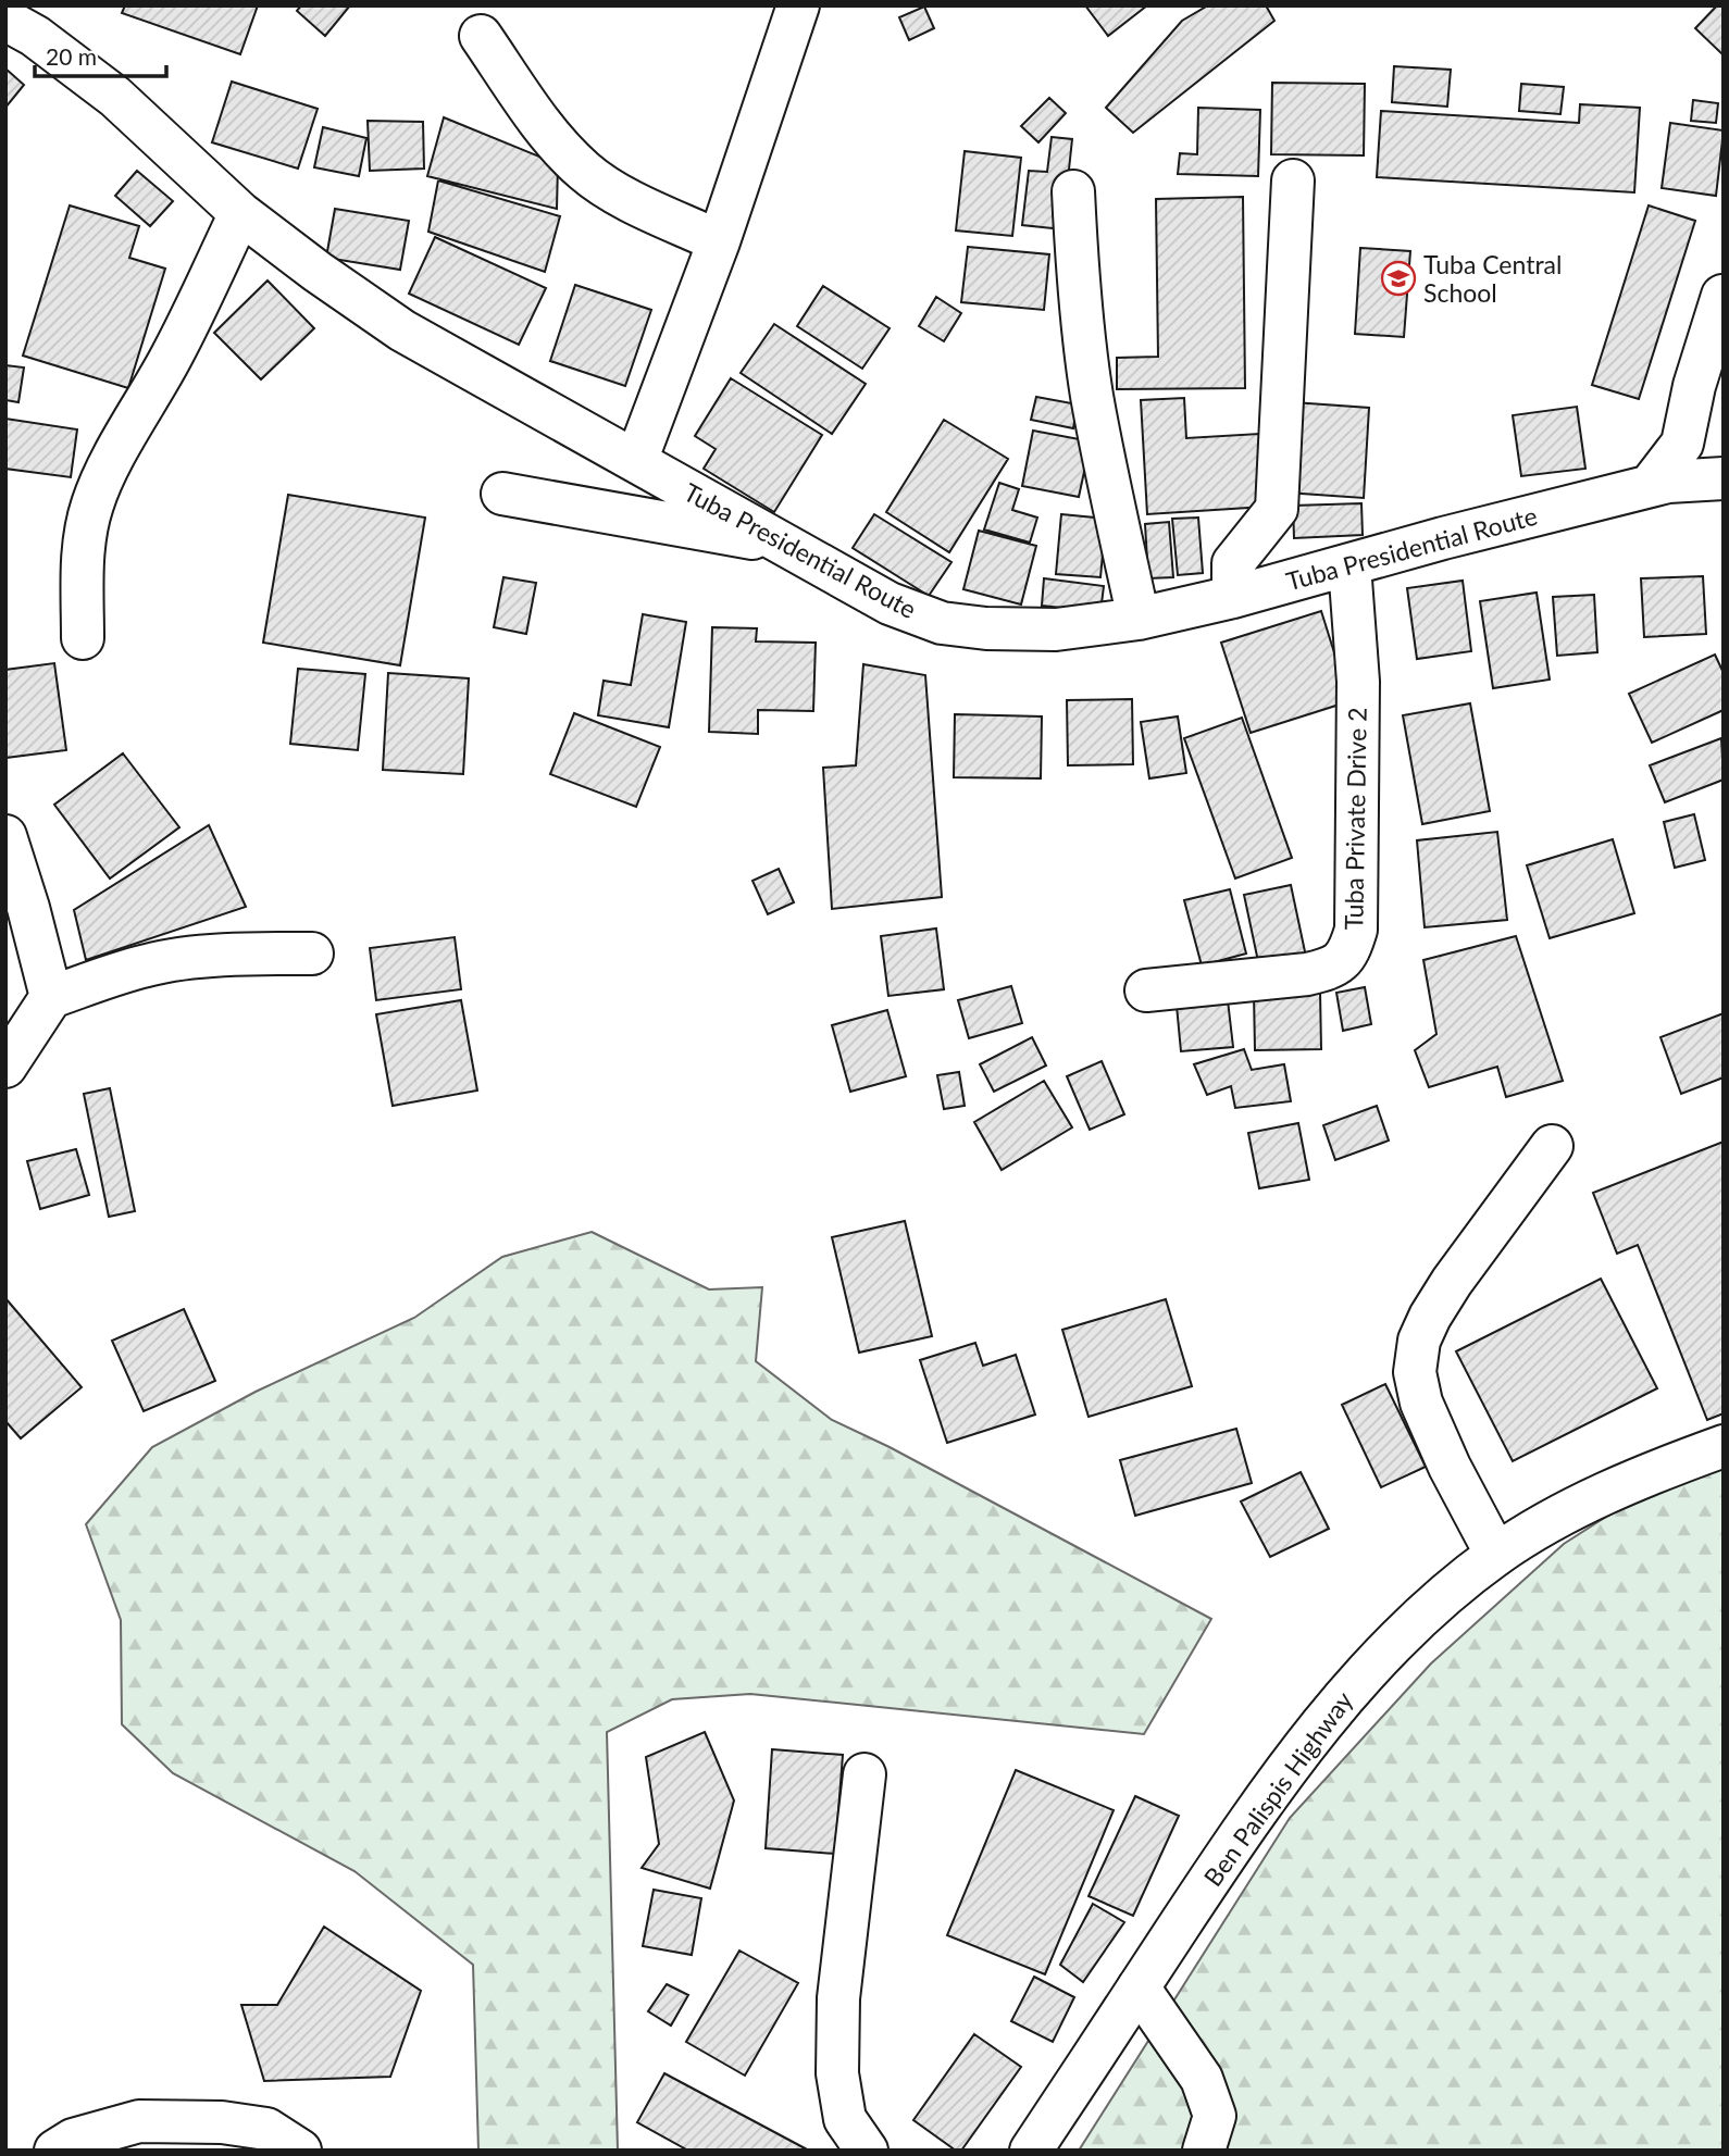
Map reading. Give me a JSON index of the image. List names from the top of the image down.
{
  "streets": {
    "street": ["Tuba Presidential Route", "Tuba Private Drive 2", "Ben Palispis Highway"]
  },
  "crossings": [
    ["Tuba Presidential Route", "Tuba Private Drive 2"]
  ],
  "places": {
    "school or university": ["Tuba Central School"]
  },
  "scale_bar": "20 m"
}
